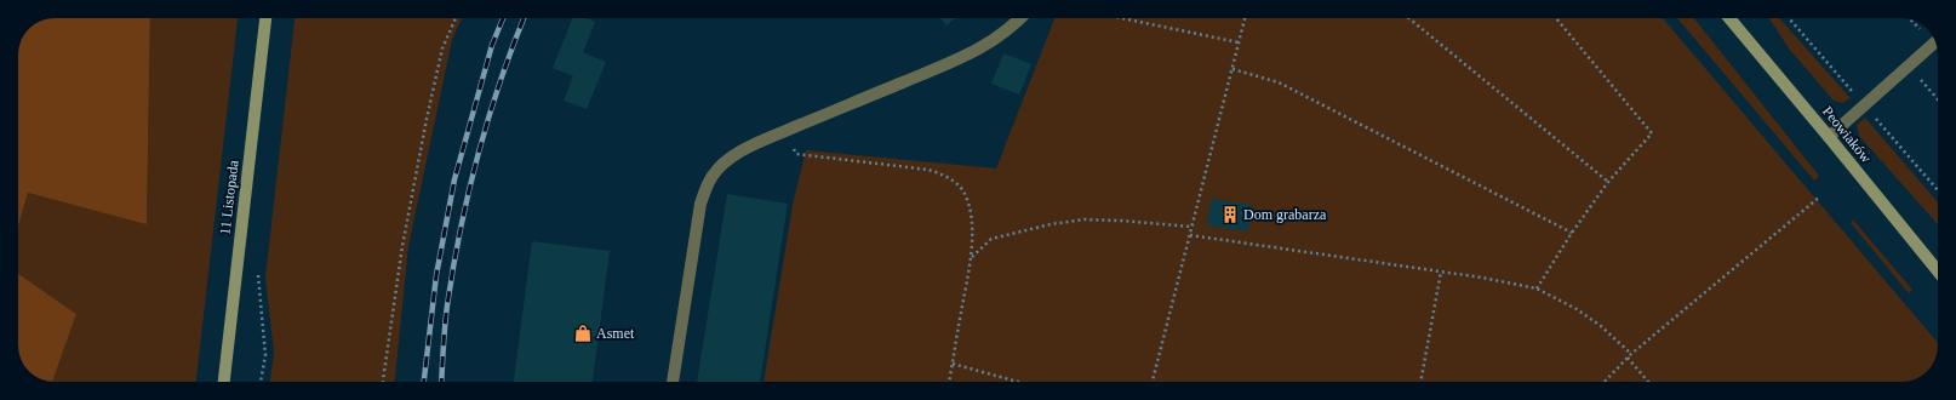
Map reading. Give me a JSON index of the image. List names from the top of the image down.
{
  "streets": {
    "street": ["Peowiaków", "11 Listopada"]
  },
  "places": {
    "building": ["Dom grabarza"],
    "shop": ["Asmet"]
  }
}
